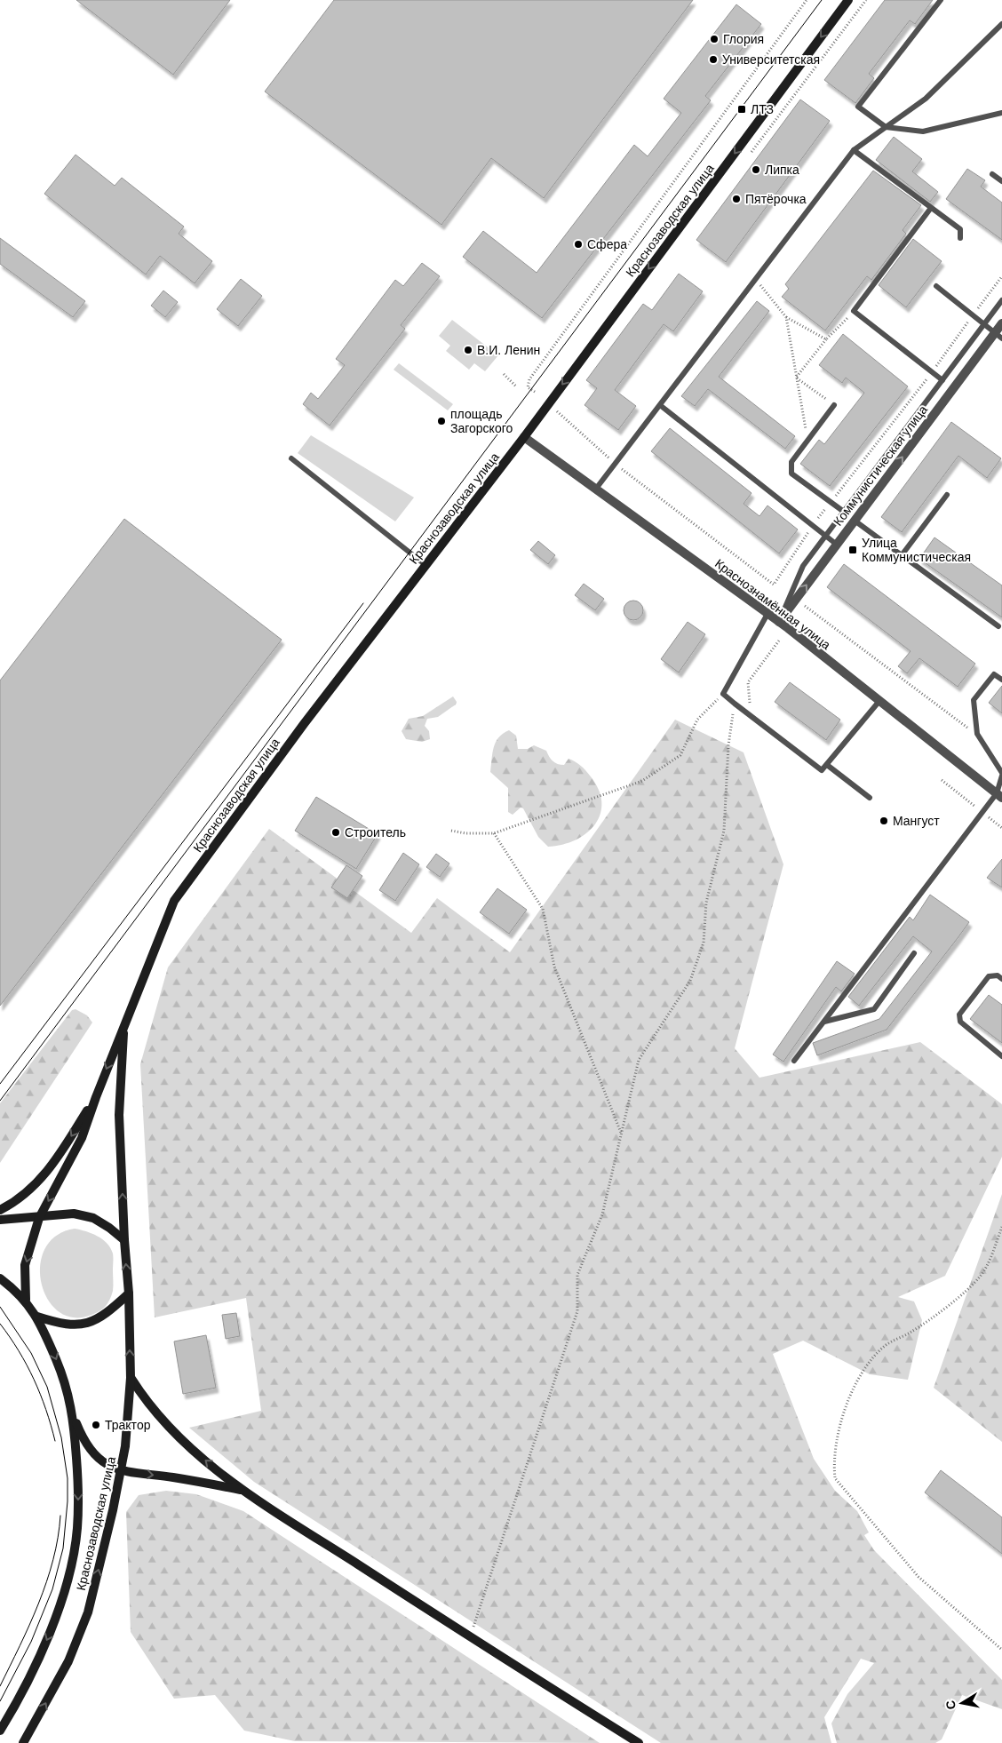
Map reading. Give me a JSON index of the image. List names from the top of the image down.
{
  "streets": {
    "main road": ["Краснозаводская улица"],
    "street": ["Коммунистическая улица", "Краснознамённая улица"]
  },
  "crossings": [
    ["Краснозаводская улица", "Краснознамённая улица"],
    ["Коммунистическая улица", "Краснознамённая улица"]
  ],
  "one_way": ["Коммунистическая улица"],
  "places": {
    "other": [
      "Глория",
      "Университетская",
      "Липка",
      "Пятёрочка",
      "Сфера",
      "В.И. Ленин",
      "площадь Загорского",
      "Мангуст",
      "Строитель",
      "Трактор"
    ],
    "transit": ["ЛТЗ", "Улица Коммунистическая"]
  },
  "north": "left"
}
